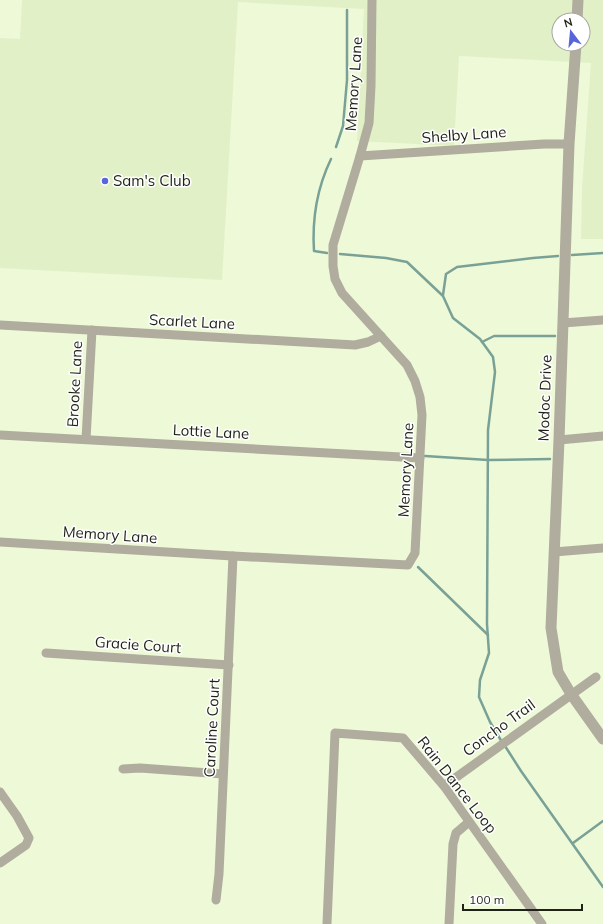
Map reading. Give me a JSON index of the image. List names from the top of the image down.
{
  "streets": {
    "street": [
      "Memory Lane",
      "Shelby Lane",
      "Scarlet Lane",
      "Brooke Lane",
      "Modoc Drive",
      "Lottie Lane",
      "Gracie Court",
      "Caroline Court",
      "Concho Trail",
      "Rain Dance Loop"
    ]
  },
  "crossings": [
    ["Memory Lane", "Shelby Lane"],
    ["Memory Lane", "Scarlet Lane"],
    ["Memory Lane", "Lottie Lane"],
    ["Memory Lane", "Caroline Court"],
    ["Shelby Lane", "Modoc Drive"],
    ["Scarlet Lane", "Brooke Lane"],
    ["Brooke Lane", "Lottie Lane"],
    ["Modoc Drive", "Concho Trail"],
    ["Gracie Court", "Caroline Court"],
    ["Concho Trail", "Rain Dance Loop"]
  ],
  "places": ["Sam's Club"],
  "scale_bar": "100 m",
  "north": "top"
}
